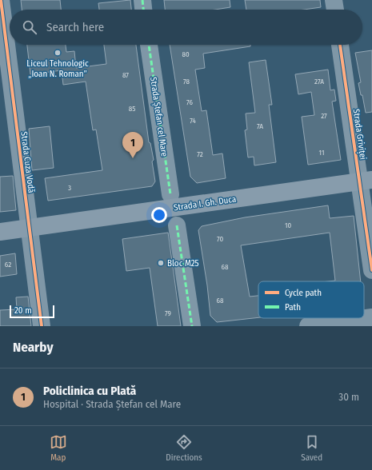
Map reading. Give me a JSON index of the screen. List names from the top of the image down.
{
  "streets": {
    "main road": ["Strada I. Gh. Duca"],
    "street": ["Strada Ștefan cel Mare", "Strada Griviței", "Strada Cuza Vodă"]
  },
  "crossings": [
    ["Strada Griviței", "Strada I. Gh. Duca"],
    ["Strada Cuza Vodă", "Strada I. Gh. Duca"]
  ],
  "places": ["Liceul Tehnologic „Ioan N. Roman”", "Bloc M25"],
  "house_numbers": [
    "80",
    "87",
    "78",
    "27A",
    "76",
    "85",
    "27",
    "74",
    "7A",
    "11",
    "72",
    "3",
    "10",
    "70",
    "62",
    "68",
    "68",
    "79"
  ],
  "legend": ["Cycle path", "Path"],
  "scale_bar": "20 m",
  "page": {
    "search": "Search here",
    "pins": "1",
    "scale": "20 m",
    "heading": "Nearby",
    "list": [
      {
        "mark": "1",
        "name": "Policlinica cu Plată",
        "note": "Hospital · Strada Ștefan cel Mare",
        "value": "30 m"
      }
    ],
    "nav": ["Map", "Directions", "Saved"]
  }
}
